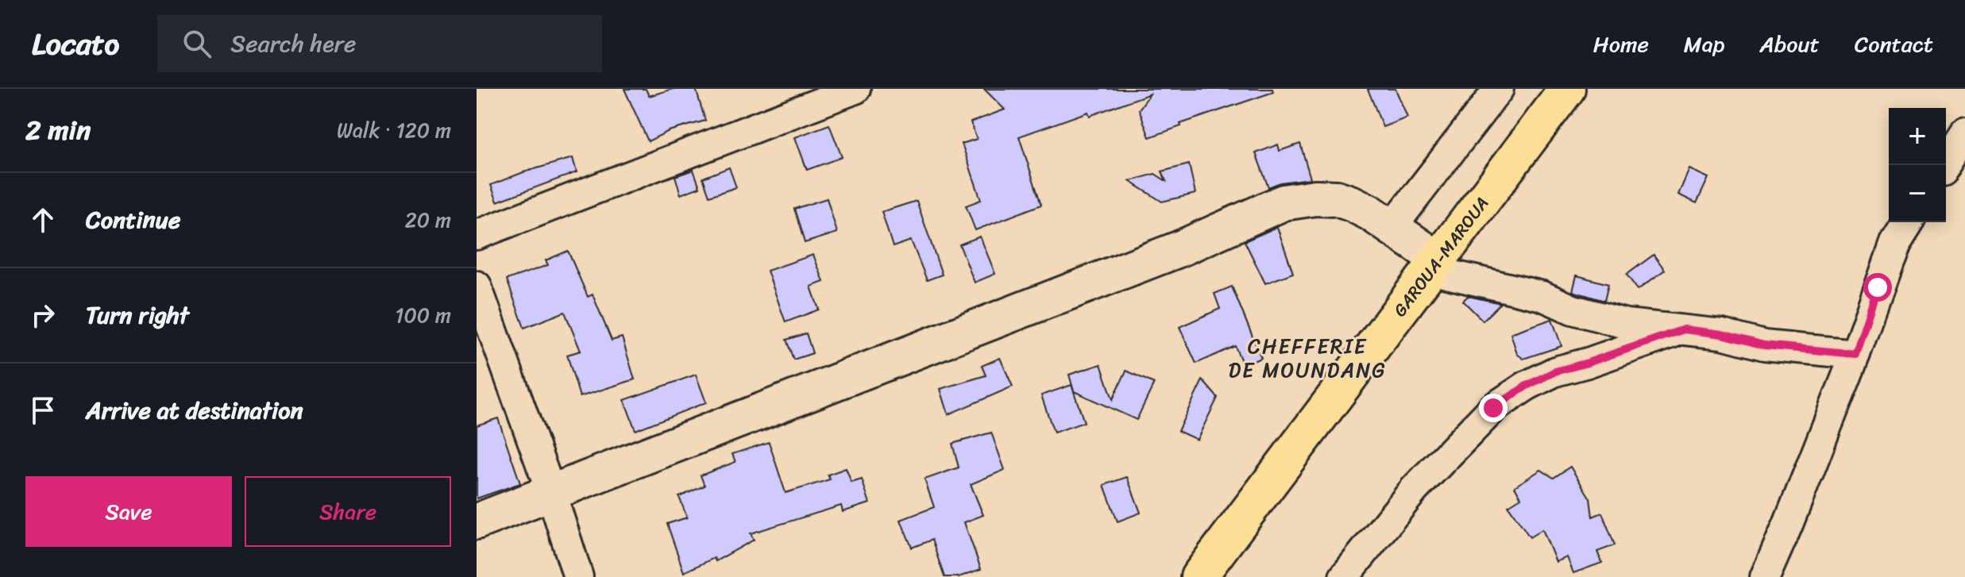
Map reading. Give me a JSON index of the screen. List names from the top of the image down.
{
  "streets": {
    "highway": ["GAROUA-MAROUA"]
  },
  "districts": ["CHEFFERIE DE MOUNDANG"],
  "page": {
    "header": "Locato",
    "search": "Search here",
    "nav": [
      "Home",
      "Map",
      "About",
      "Contact"
    ],
    "heading": ["2 min", "Walk · 120 m"],
    "map_buttons": ["+", "−"],
    "list": [
      ["Continue", "20 m"],
      ["Turn right", "100 m"],
      "Arrive at destination"
    ],
    "buttons": ["Save", "Share"]
  }
}
